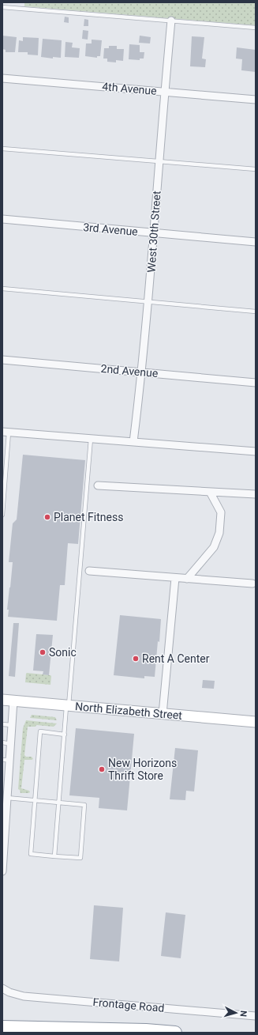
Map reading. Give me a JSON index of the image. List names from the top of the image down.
{
  "streets": {
    "main road": ["North Elizabeth Street"],
    "street": [
      "4th Avenue",
      "3rd Avenue",
      "West 30th Street",
      "2nd Avenue",
      "Frontage Road"
    ]
  },
  "crossings": [
    ["4th Avenue", "West 30th Street"],
    ["3rd Avenue", "West 30th Street"],
    ["West 30th Street", "2nd Avenue"]
  ],
  "places": [
    "Planet Fitness",
    "Sonic",
    "Rent A Center",
    "New Horizons Thrift Store"
  ],
  "north": "right"
}
